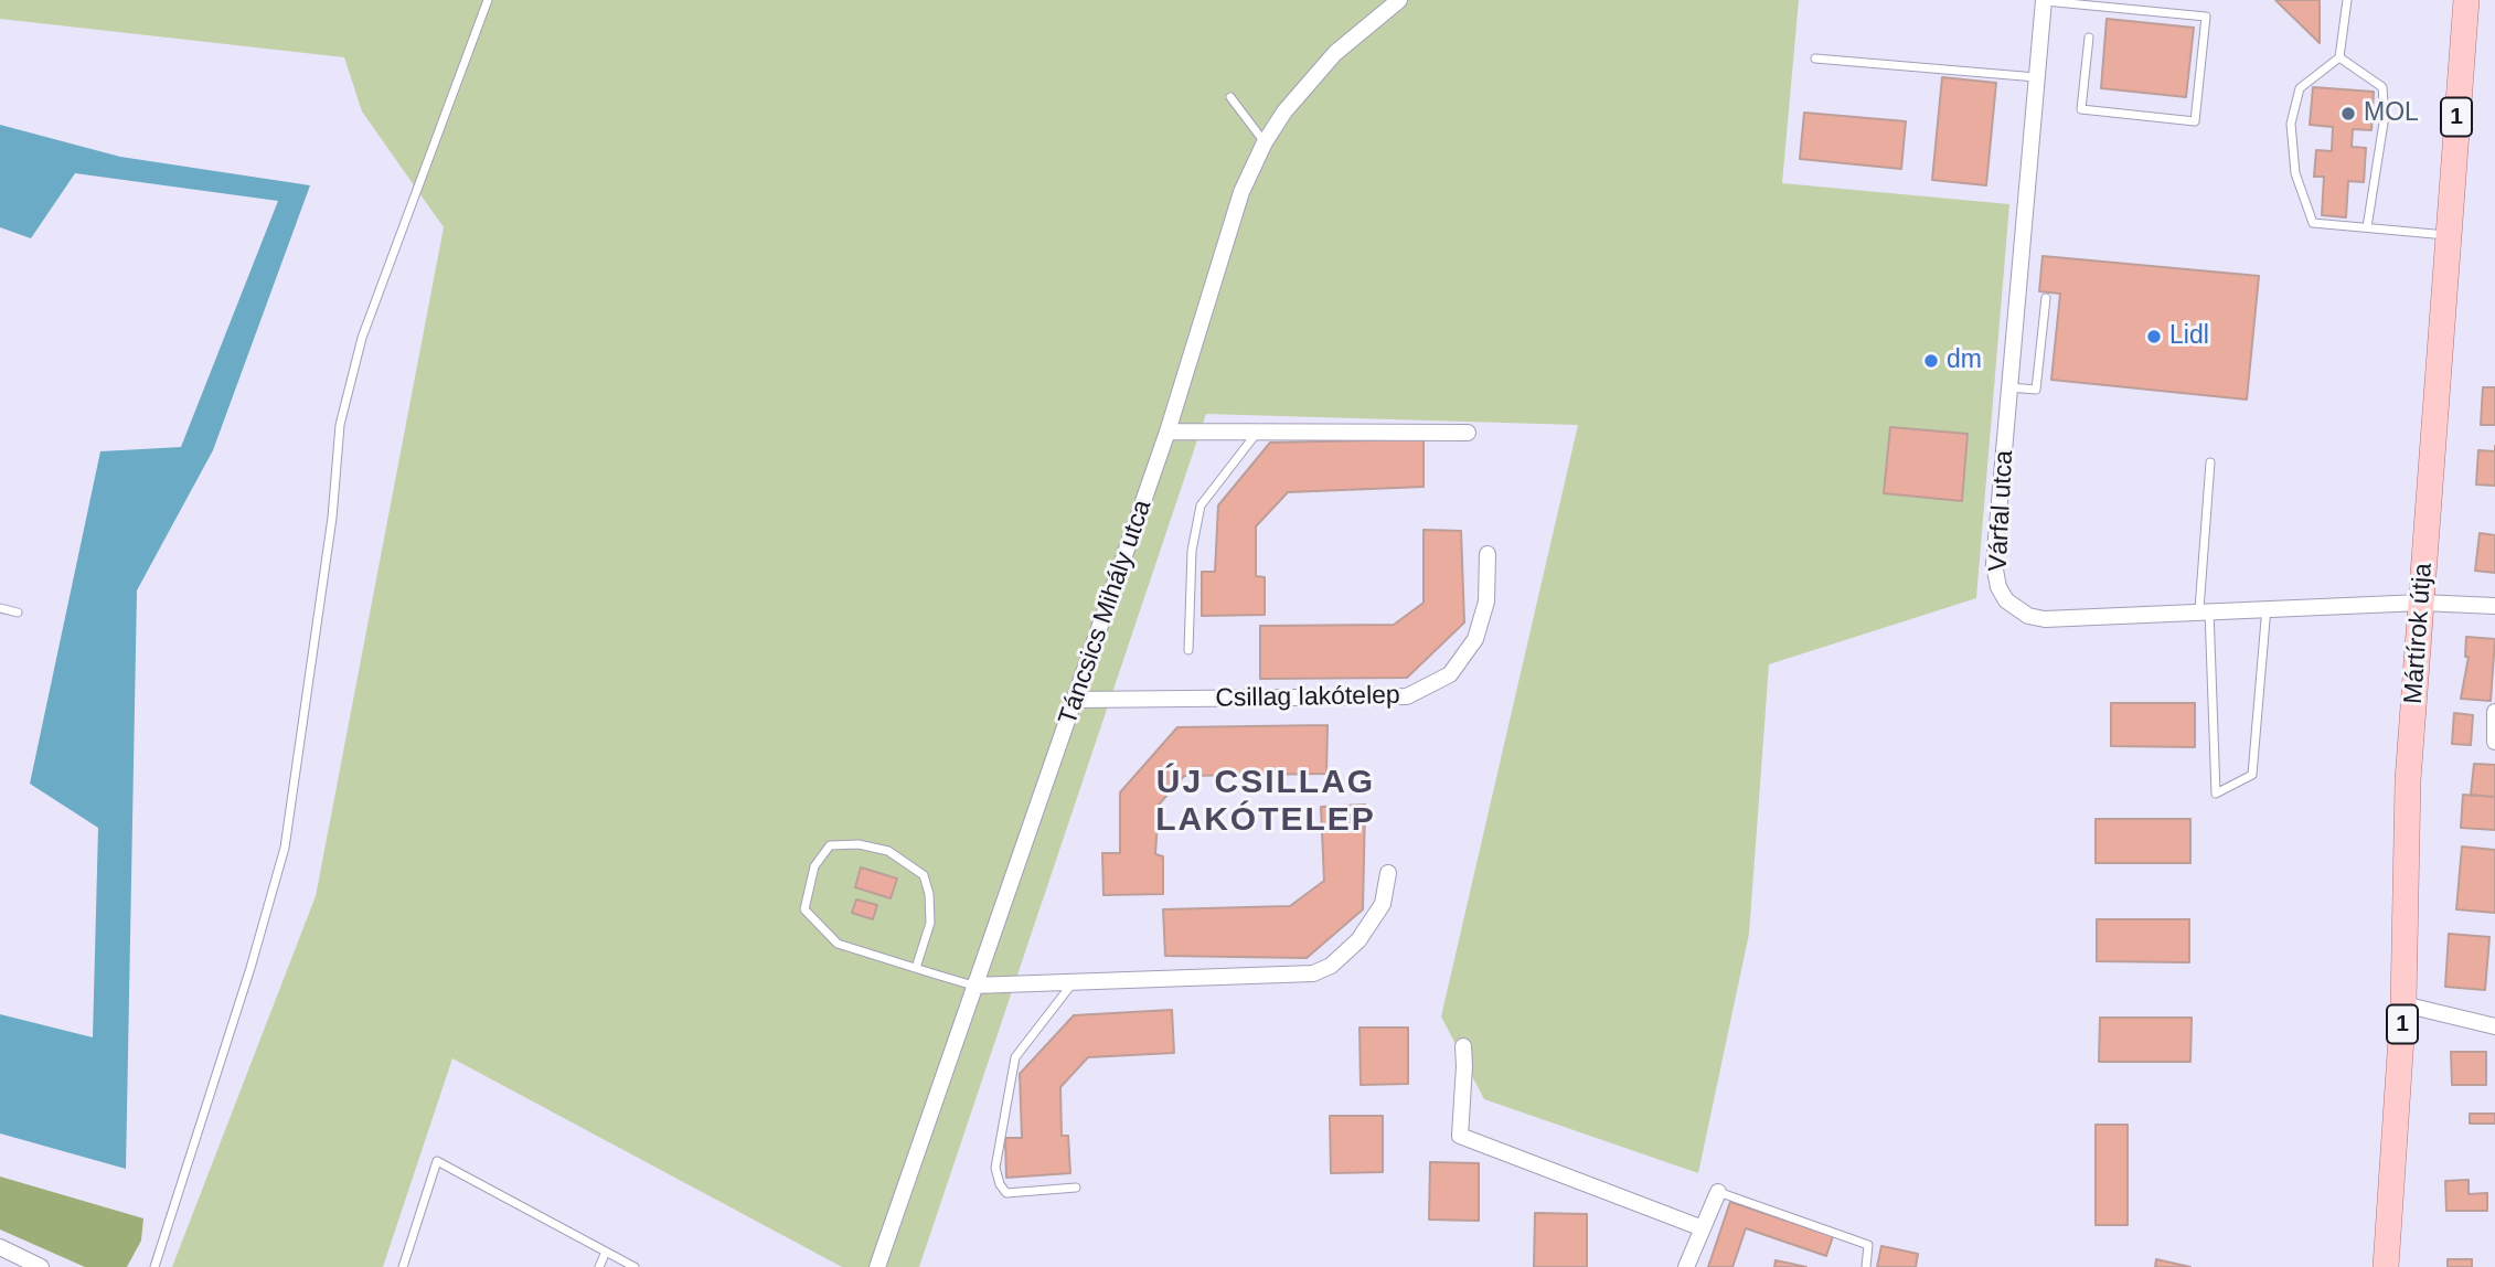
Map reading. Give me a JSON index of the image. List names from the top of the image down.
{
  "streets": {
    "main road": ["1", "Mártírok útja"],
    "street": ["Várfal utca", "Táncsics Mihály utca", "Csillag lakótelep"]
  },
  "crossings": [
    ["Várfal utca", "Mártírok útja"],
    ["Táncsics Mihály utca", "Csillag lakótelep"]
  ],
  "districts": ["ÚJ CSILLAG LAKÓTELEP"],
  "places": ["MOL", "Lidl", "dm"]
}
